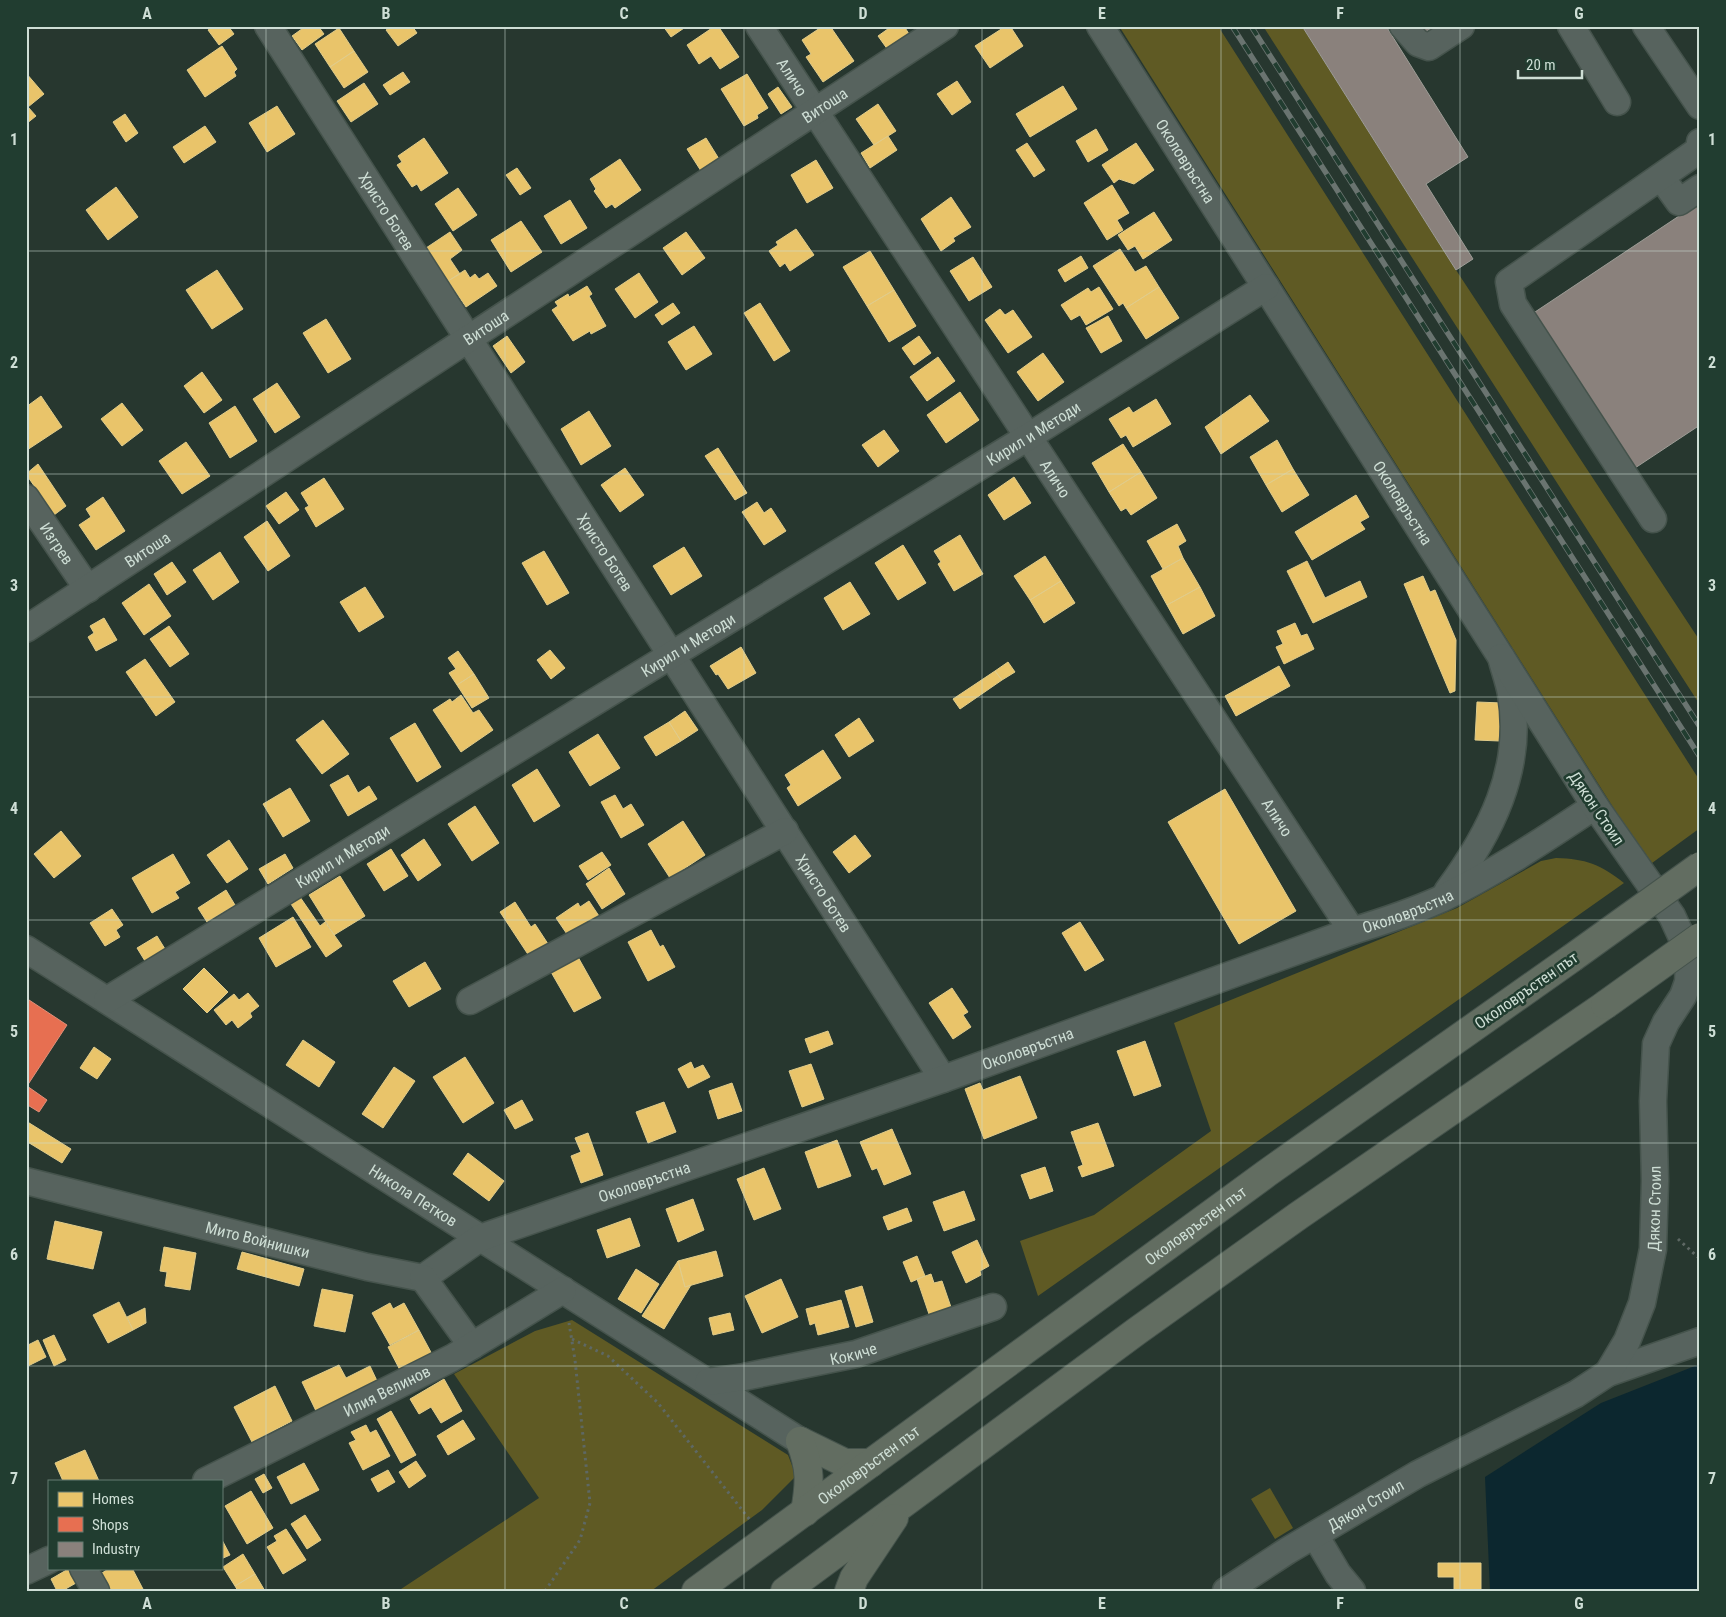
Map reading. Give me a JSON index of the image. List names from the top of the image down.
{
  "streets": {
    "highway": ["Околовръстен път"],
    "street": [
      "Аличо",
      "Витоша",
      "Околовръстна",
      "Христо Ботев",
      "Кирил и Методи",
      "Изгрев",
      "Дякон Стоил",
      "Никола Петков",
      "Мито Войнишки",
      "Кокиче",
      "Илия Велинов"
    ]
  },
  "crossings": [
    ["Аличо", "Витоша"],
    ["Аличо", "Околовръстна"],
    ["Аличо", "Кирил и Методи"],
    ["Витоша", "Христо Ботев"],
    ["Витоша", "Изгрев"],
    ["Околовръстна", "Христо Ботев"],
    ["Околовръстна", "Кирил и Методи"],
    ["Околовръстна", "Дякон Стоил"],
    ["Околовръстна", "Никола Петков"],
    ["Христо Ботев", "Кирил и Методи"],
    ["Кирил и Методи", "Никола Петков"],
    ["Никола Петков", "Кокиче"],
    ["Никола Петков", "Илия Велинов"]
  ],
  "legend": ["Homes", "Shops", "Industry"],
  "scale_bar": "20 m",
  "grid": {
    "columns": [
      "A",
      "B",
      "C",
      "D",
      "E",
      "F",
      "G"
    ],
    "rows": [
      "1",
      "2",
      "3",
      "4",
      "5",
      "6",
      "7"
    ]
  }
}
